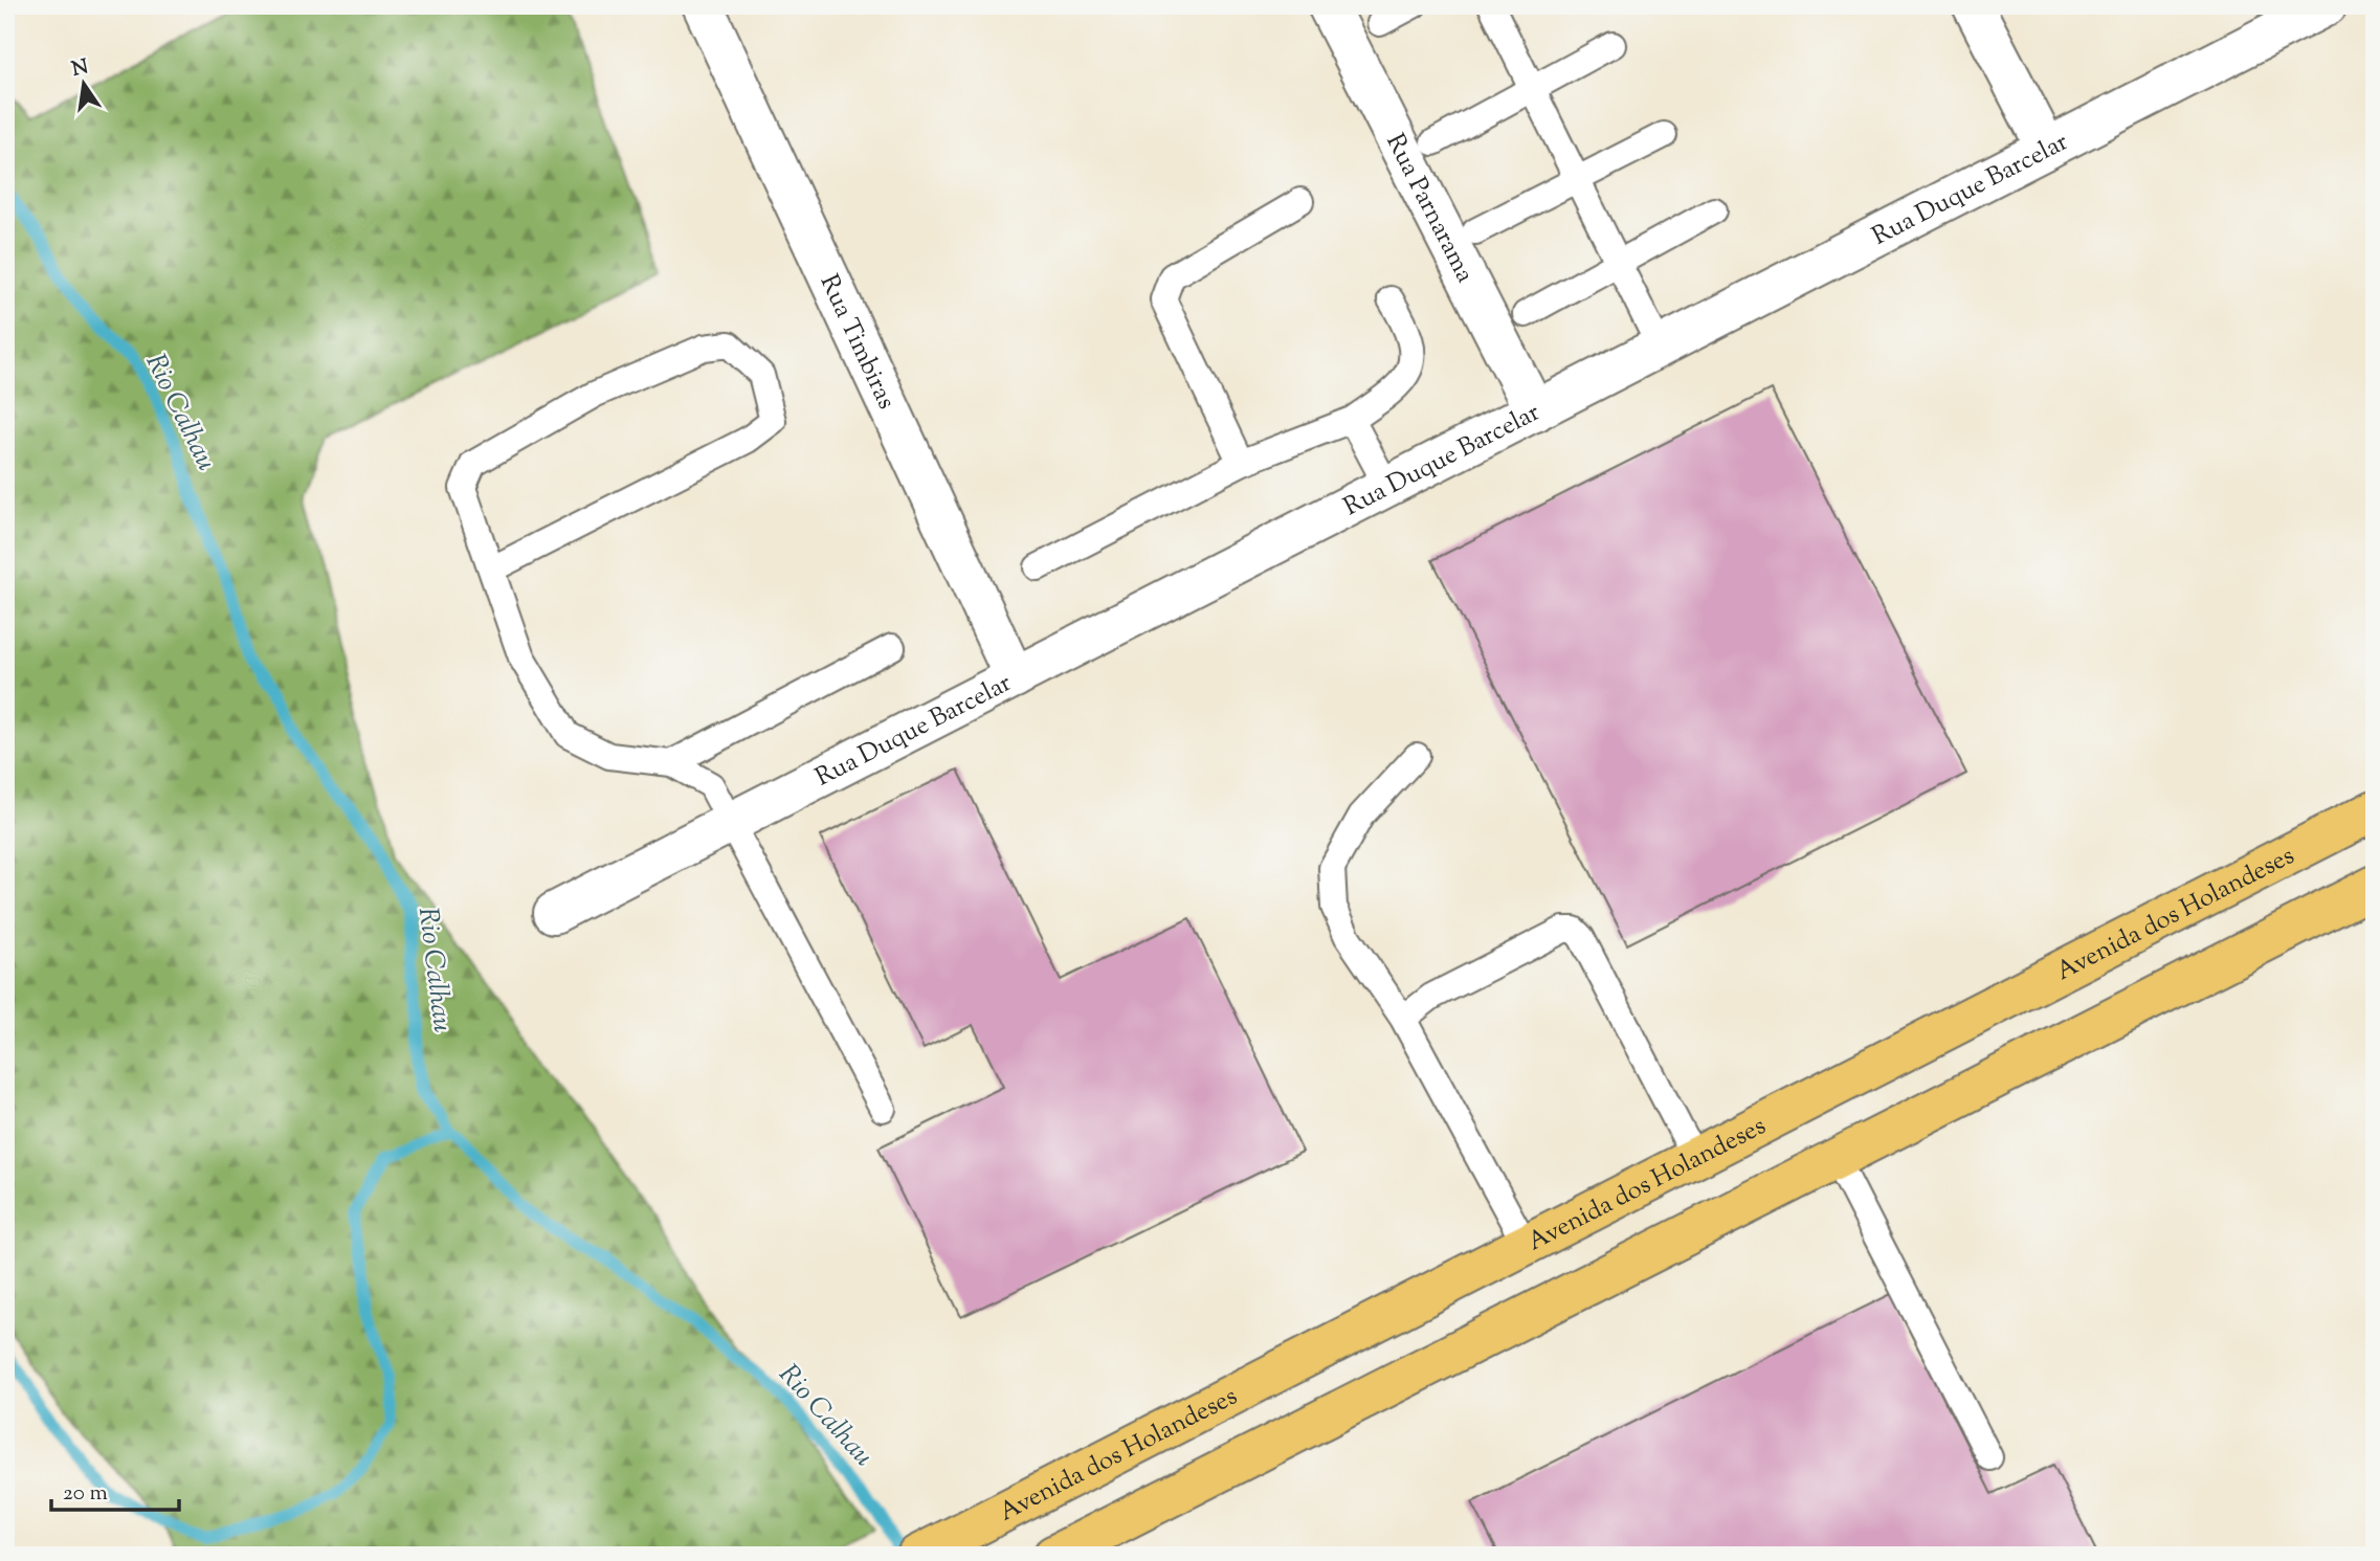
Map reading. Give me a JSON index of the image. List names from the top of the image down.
{
  "streets": {
    "main road": ["Avenida dos Holandeses"],
    "street": ["Rua Duque Barcelar", "Rua Parnarama", "Rua Timbiras"]
  },
  "crossings": [
    ["Rua Duque Barcelar", "Rua Parnarama"],
    ["Rua Duque Barcelar", "Rua Timbiras"]
  ],
  "water": ["Rio Calhau"],
  "scale_bar": "20 m",
  "north": "top"
}
